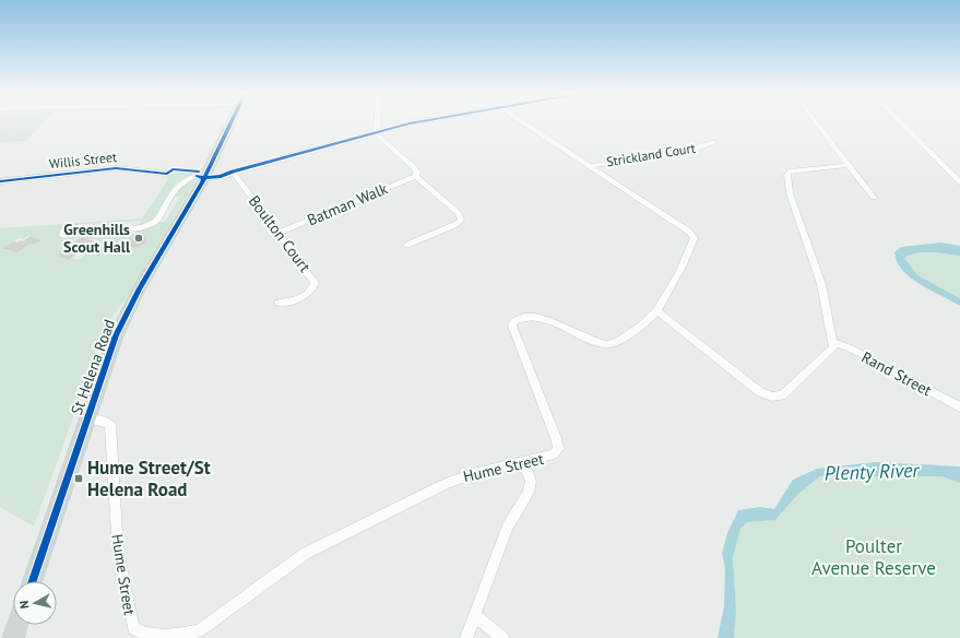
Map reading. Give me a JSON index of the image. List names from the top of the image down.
{
  "streets": {
    "main road": ["St Helena Road"],
    "street": [
      "Strickland Court",
      "Willis Street",
      "Batman Walk",
      "Boulton Court",
      "Rand Street",
      "Hume Street"
    ]
  },
  "crossings": [
    ["Strickland Court", "Hume Street"],
    ["Batman Walk", "Boulton Court"],
    ["St Helena Road", "Hume Street"]
  ],
  "water": ["Plenty River"],
  "parks": ["Poulter Avenue Reserve"],
  "places": {
    "other": ["Greenhills Scout Hall"],
    "transit": ["Hume Street/St Helena Road"]
  },
  "north": "left"
}
